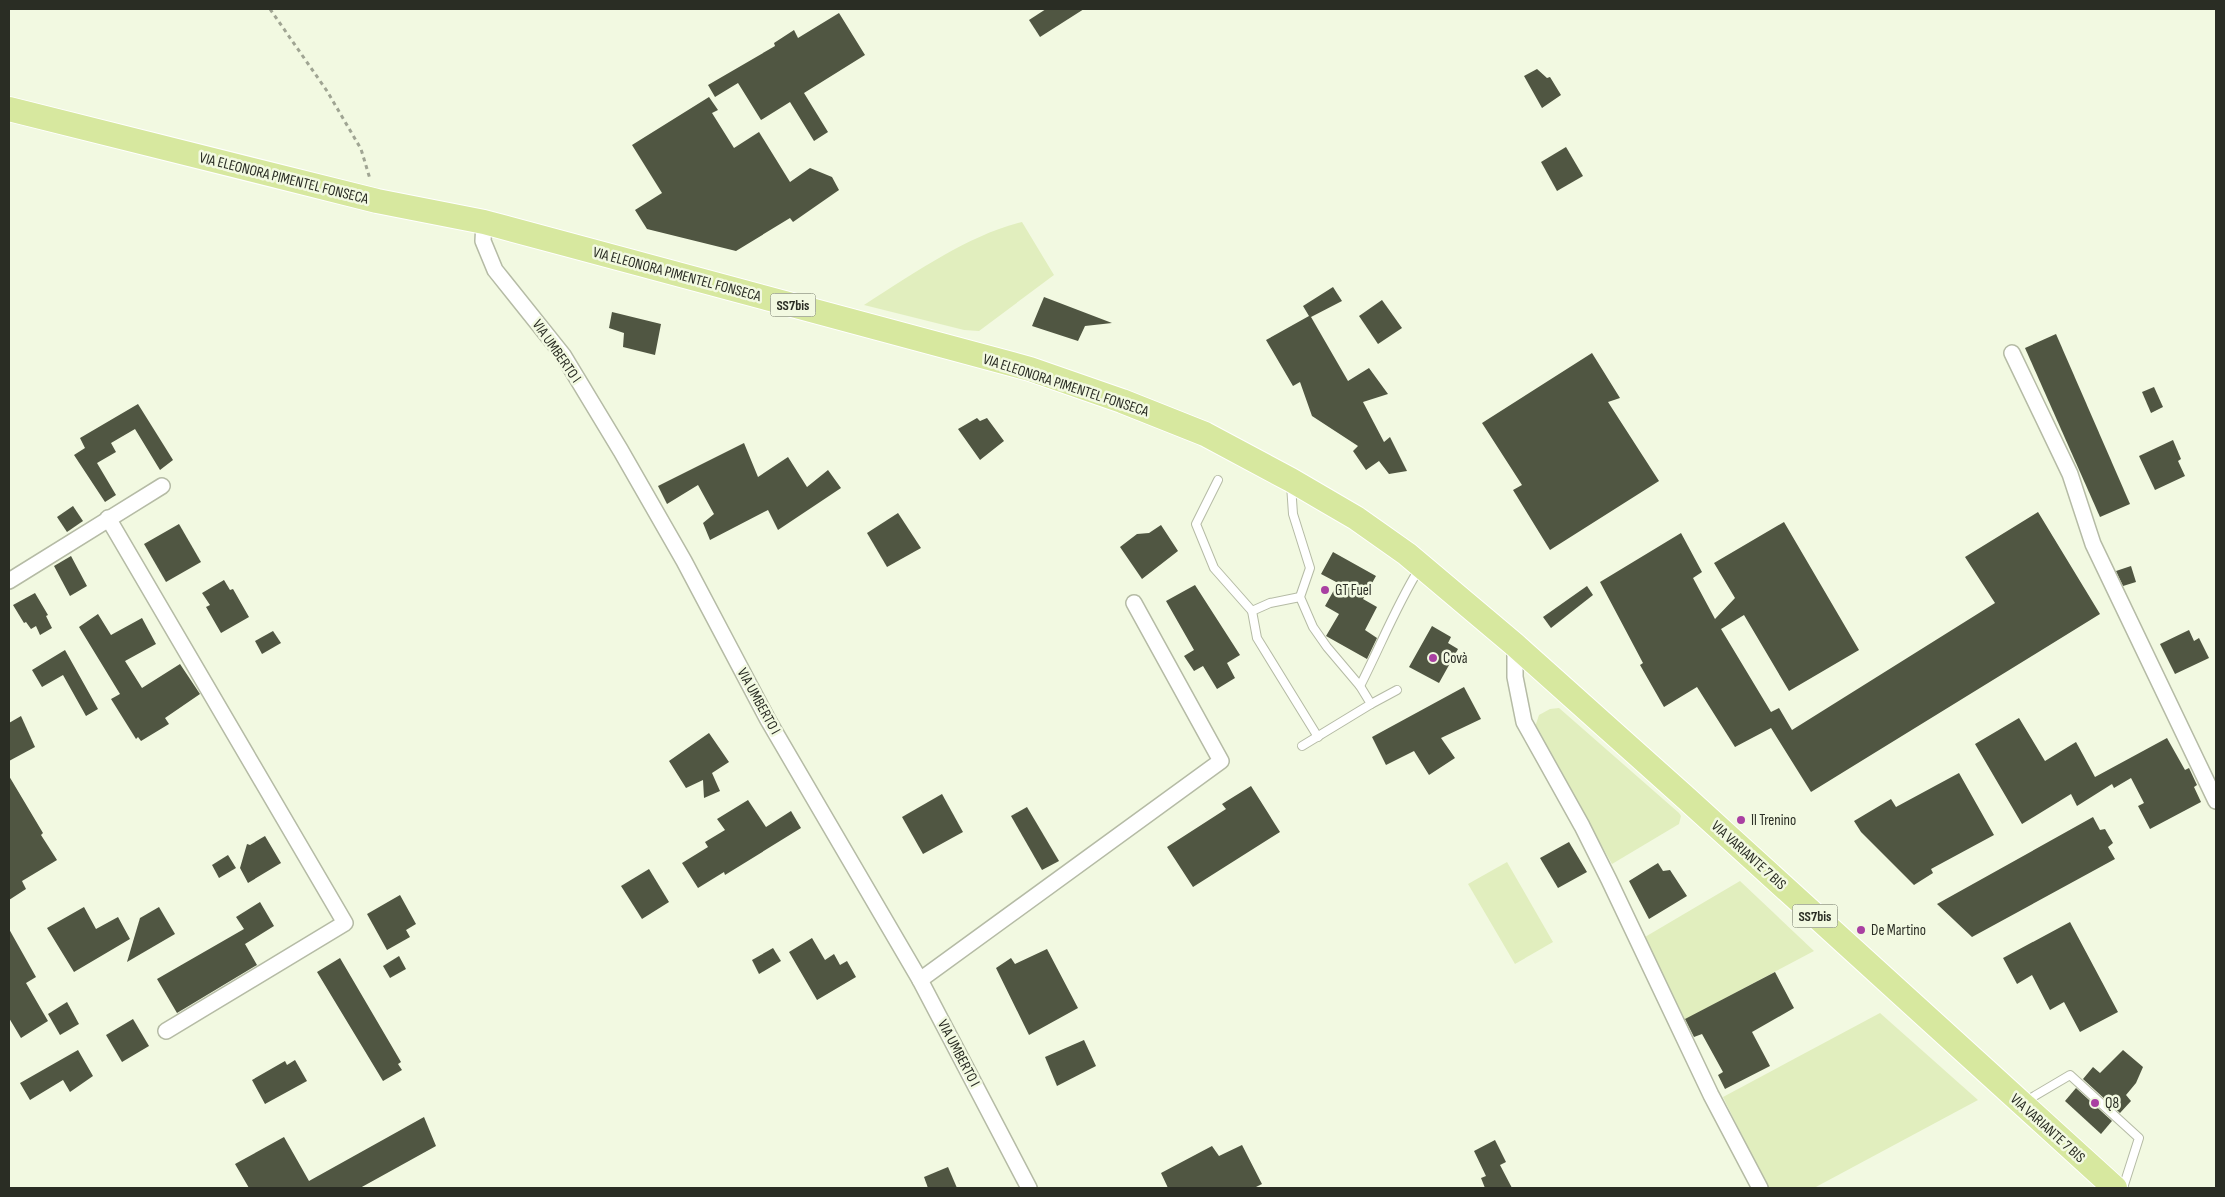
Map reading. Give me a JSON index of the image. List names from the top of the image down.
{
  "streets": {
    "main road": ["VIA ELEONORA PIMENTEL FONSECA", "SS7bis", "VIA VARIANTE 7 BIS"],
    "street": ["VIA UMBERTO I"]
  },
  "crossings": [
    ["VIA ELEONORA PIMENTEL FONSECA", "VIA UMBERTO I"],
    ["VIA ELEONORA PIMENTEL FONSECA", "VIA VARIANTE 7 BIS"]
  ],
  "places": [
    "GT Fuel",
    "Covà",
    "Il Trenino",
    "De Martino",
    "Q8"
  ]
}
